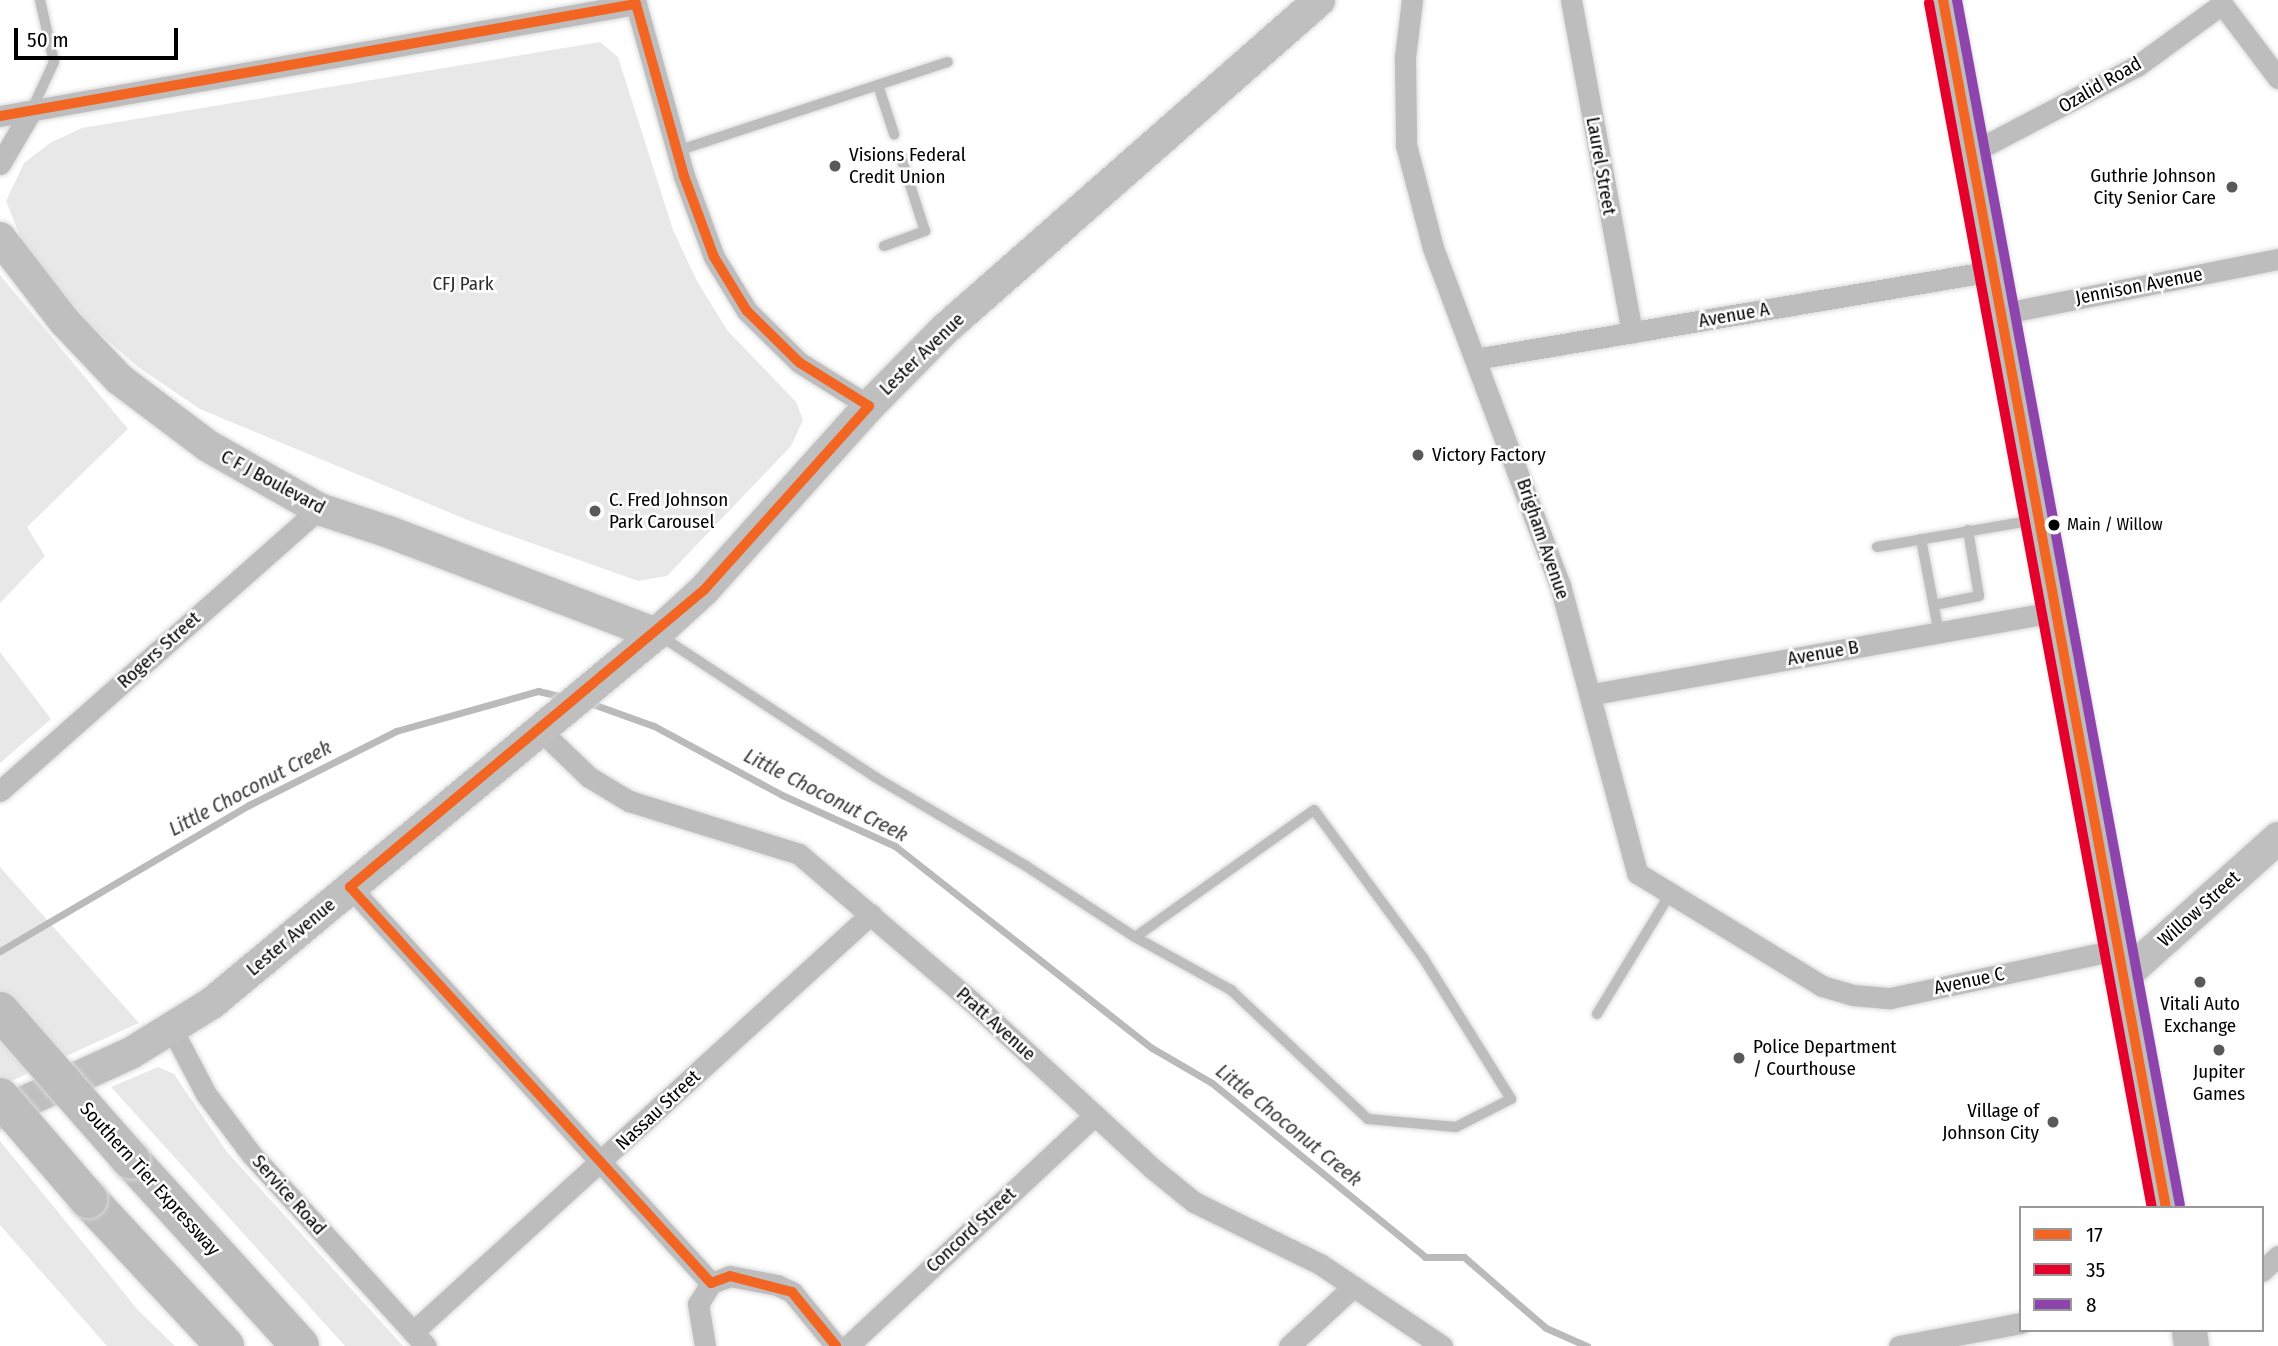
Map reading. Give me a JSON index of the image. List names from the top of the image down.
{
  "streets": {
    "highway": ["Southern Tier Expressway"],
    "street": [
      "Ozalid Road",
      "Laurel Street",
      "Jennison Avenue",
      "Avenue A",
      "Lester Avenue",
      "C F J Boulevard",
      "Brigham Avenue",
      "Rogers Street",
      "Avenue B",
      "Willow Street",
      "Avenue C",
      "Pratt Avenue",
      "Nassau Street",
      "Service Road",
      "Concord Street"
    ]
  },
  "crossings": [
    ["Laurel Street", "Avenue A"],
    ["Avenue A", "Brigham Avenue"],
    ["Lester Avenue", "C F J Boulevard"],
    ["Lester Avenue", "Pratt Avenue"],
    ["Lester Avenue", "Service Road"],
    ["C F J Boulevard", "Rogers Street"],
    ["Brigham Avenue", "Avenue B"],
    ["Brigham Avenue", "Avenue C"],
    ["Willow Street", "Avenue C"],
    ["Pratt Avenue", "Nassau Street"],
    ["Pratt Avenue", "Concord Street"],
    ["Nassau Street", "Service Road"]
  ],
  "water": ["Little Choconut Creek"],
  "parks": ["CFJ Park"],
  "places": [
    "Visions Federal Credit Union",
    "Guthrie Johnson City Senior Care",
    "Victory Factory",
    "C. Fred Johnson Park Carousel",
    "Main / Willow",
    "Vitali Auto Exchange",
    "Jupiter Games",
    "Police Department / Courthouse",
    "Village of Johnson City"
  ],
  "lines": ["transit line 17", "transit line 8", "transit line 35"],
  "legend": ["17", "35", "8"],
  "scale_bar": "50 m"
}
